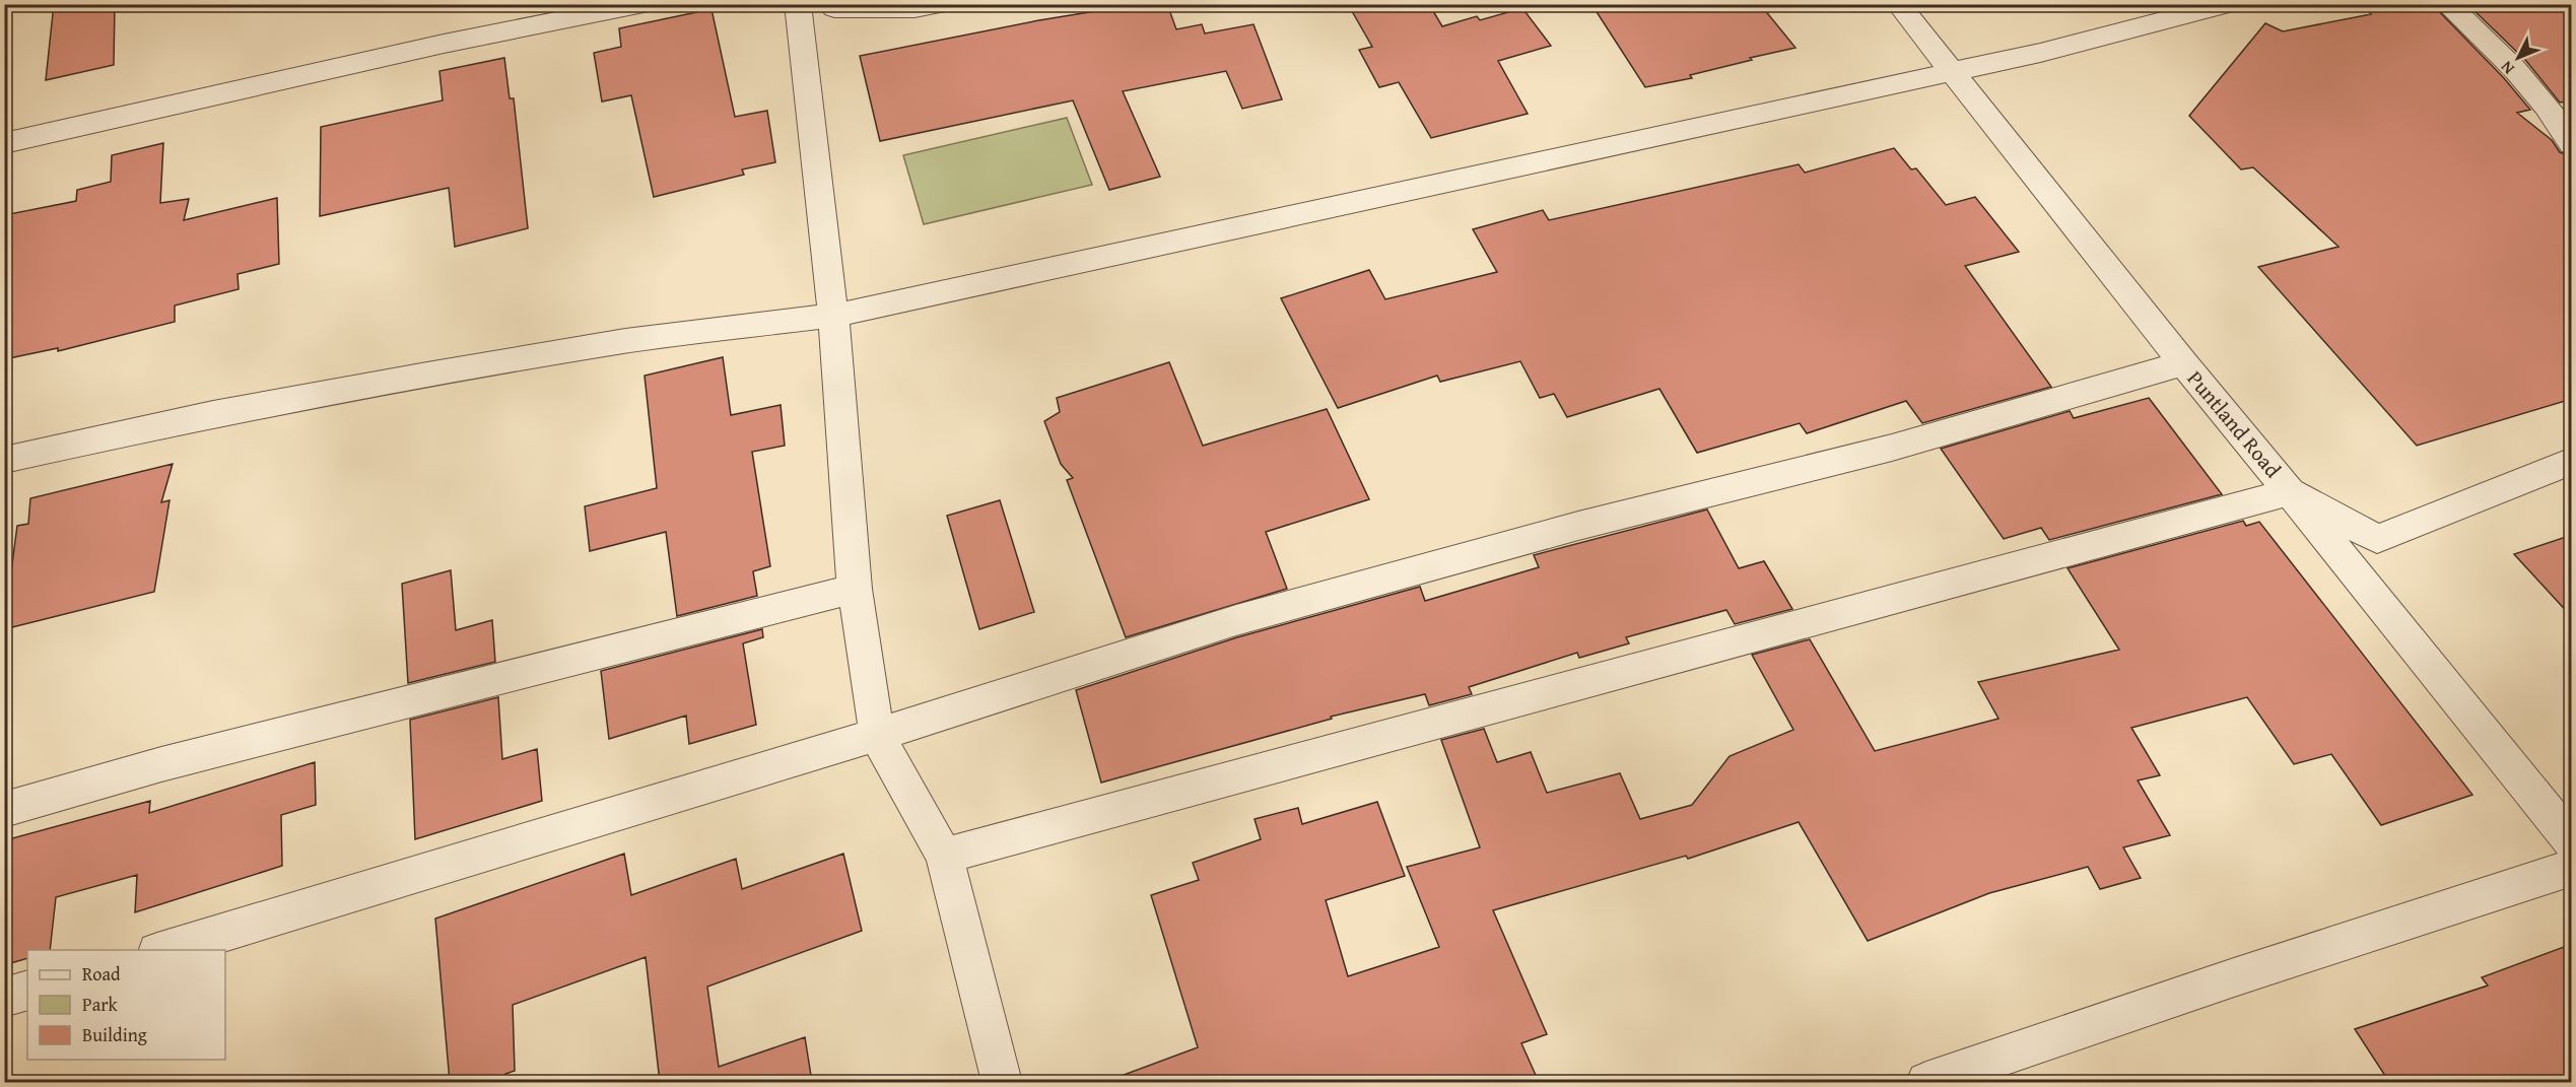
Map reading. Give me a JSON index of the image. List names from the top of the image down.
{
  "streets": {
    "street": ["Puntland Road"]
  },
  "legend": ["Road", "Park", "Building"],
  "north": "bottom left"
}
